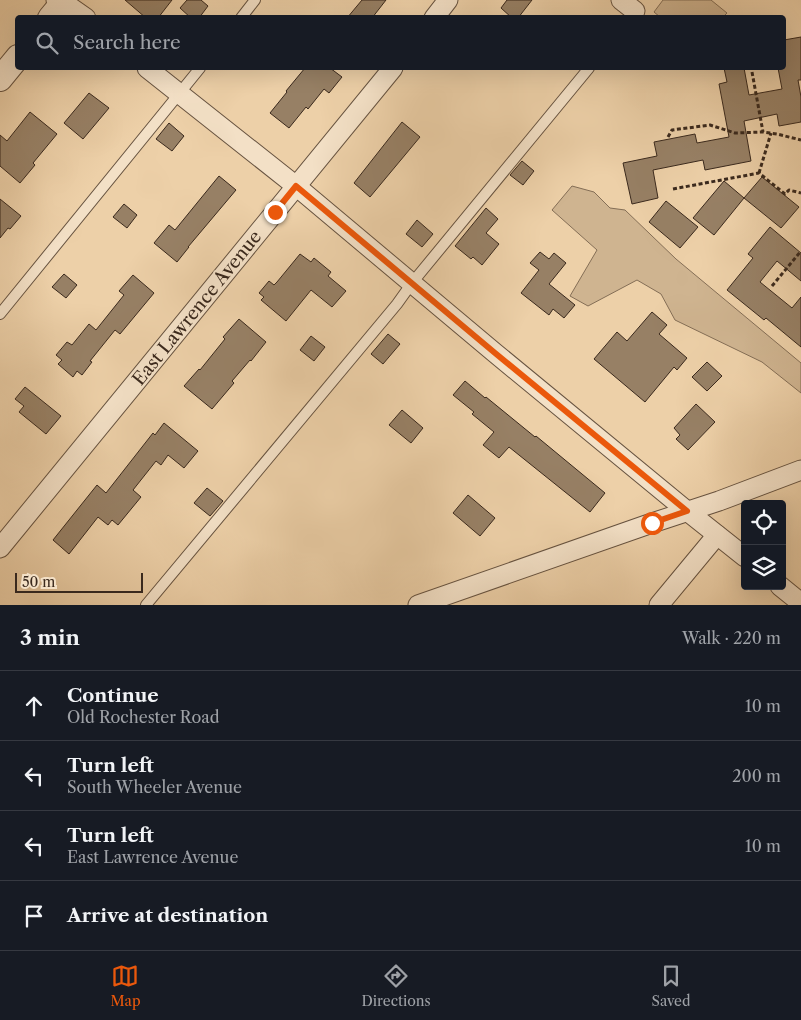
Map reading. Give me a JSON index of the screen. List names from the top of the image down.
{
  "streets": {
    "street": ["East Lawrence Avenue"]
  },
  "scale_bar": "50 m",
  "page": {
    "search": "Search here",
    "scale": "50 m",
    "heading": ["3 min", "Walk · 220 m"],
    "list": [
      ["Continue", "Old Rochester Road", "10 m"],
      ["Turn left", "South Wheeler Avenue", "200 m"],
      ["Turn left", "East Lawrence Avenue", "10 m"],
      "Arrive at destination"
    ],
    "nav": ["Map", "Directions", "Saved"]
  }
}
